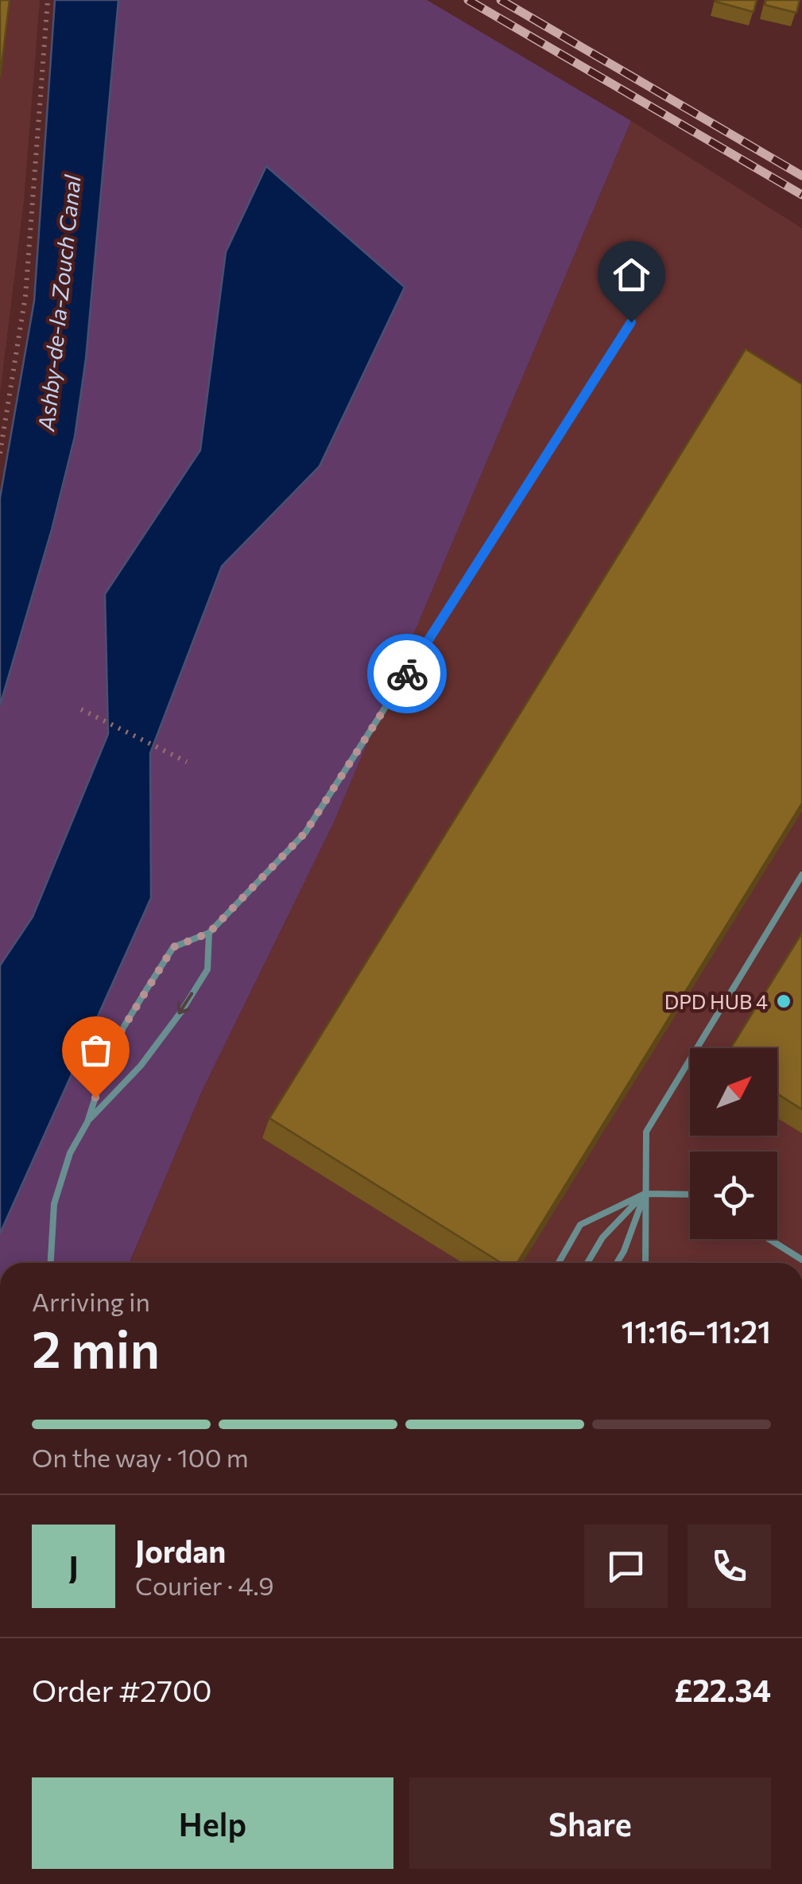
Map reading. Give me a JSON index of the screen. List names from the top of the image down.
{
  "water": ["Ashby-de-la-Zouch Canal"],
  "places": ["DPD HUB 4"],
  "north": "top right",
  "page": {
    "heading": ["2 min", "Arriving in", "11:16–11:21"],
    "panel": [
      "Jordan",
      "Courier · 4.9",
      "Order #2700",
      "£22.34"
    ],
    "bar": "On the way · 100 m",
    "round": "J",
    "buttons": ["Help", "Share"]
  }
}
